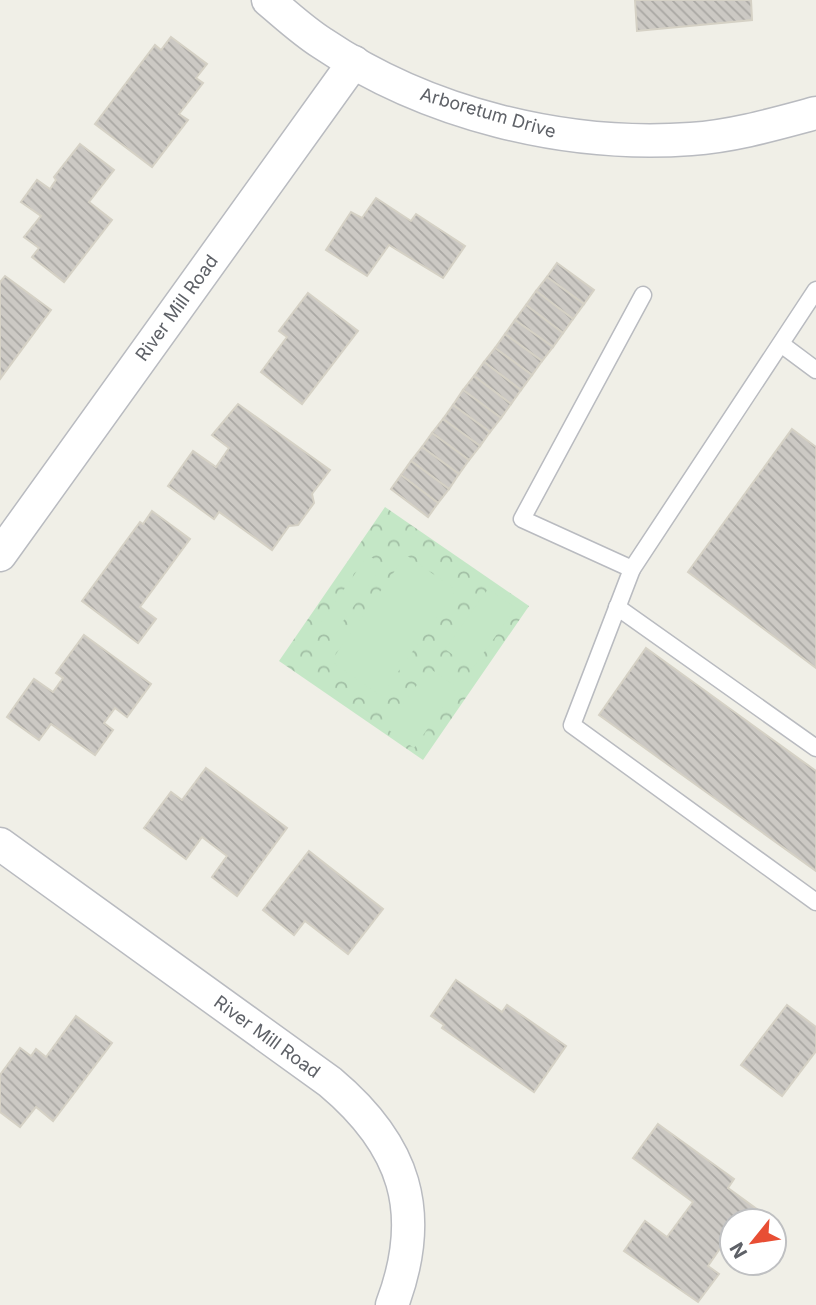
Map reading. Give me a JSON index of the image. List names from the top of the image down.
{
  "streets": {
    "street": ["Arboretum Drive", "River Mill Road"]
  },
  "crossings": [
    ["Arboretum Drive", "River Mill Road"]
  ],
  "north": "bottom left"
}
